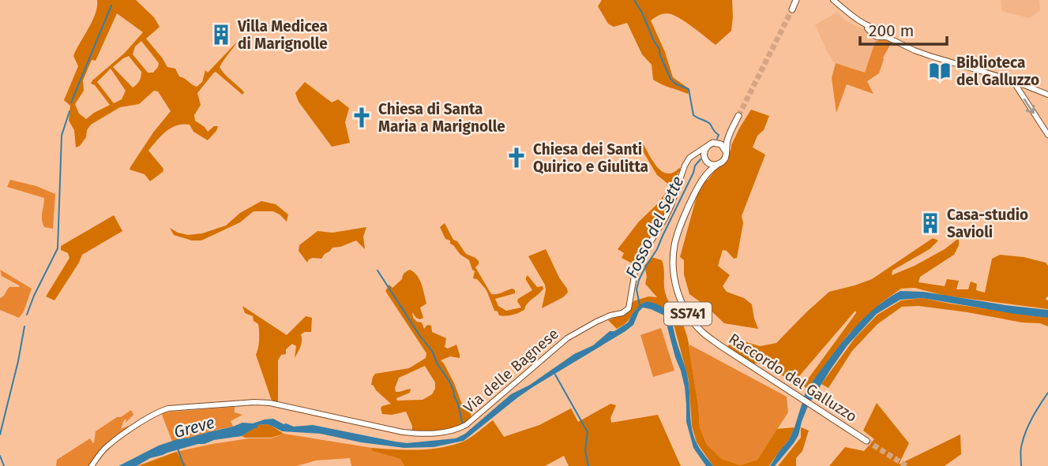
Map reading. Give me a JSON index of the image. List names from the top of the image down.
{
  "streets": {
    "main road": ["SS741", "Via delle Bagnese", "Raccordo del Galluzzo"]
  },
  "crossings": [
    ["SS741", "Via delle Bagnese"],
    ["SS741", "Raccordo del Galluzzo"],
    ["Via delle Bagnese", "Raccordo del Galluzzo"]
  ],
  "water": ["Fosso del Sette", "Greve"],
  "places": {
    "building": ["Villa Medicea di Marignolle", "Casa-studio Savioli"],
    "library": ["Biblioteca del Galluzzo"],
    "church": ["Chiesa di Santa Maria a Marignolle", "Chiesa dei Santi Quirico e Giulitta"]
  },
  "scale_bar": "200 m"
}
